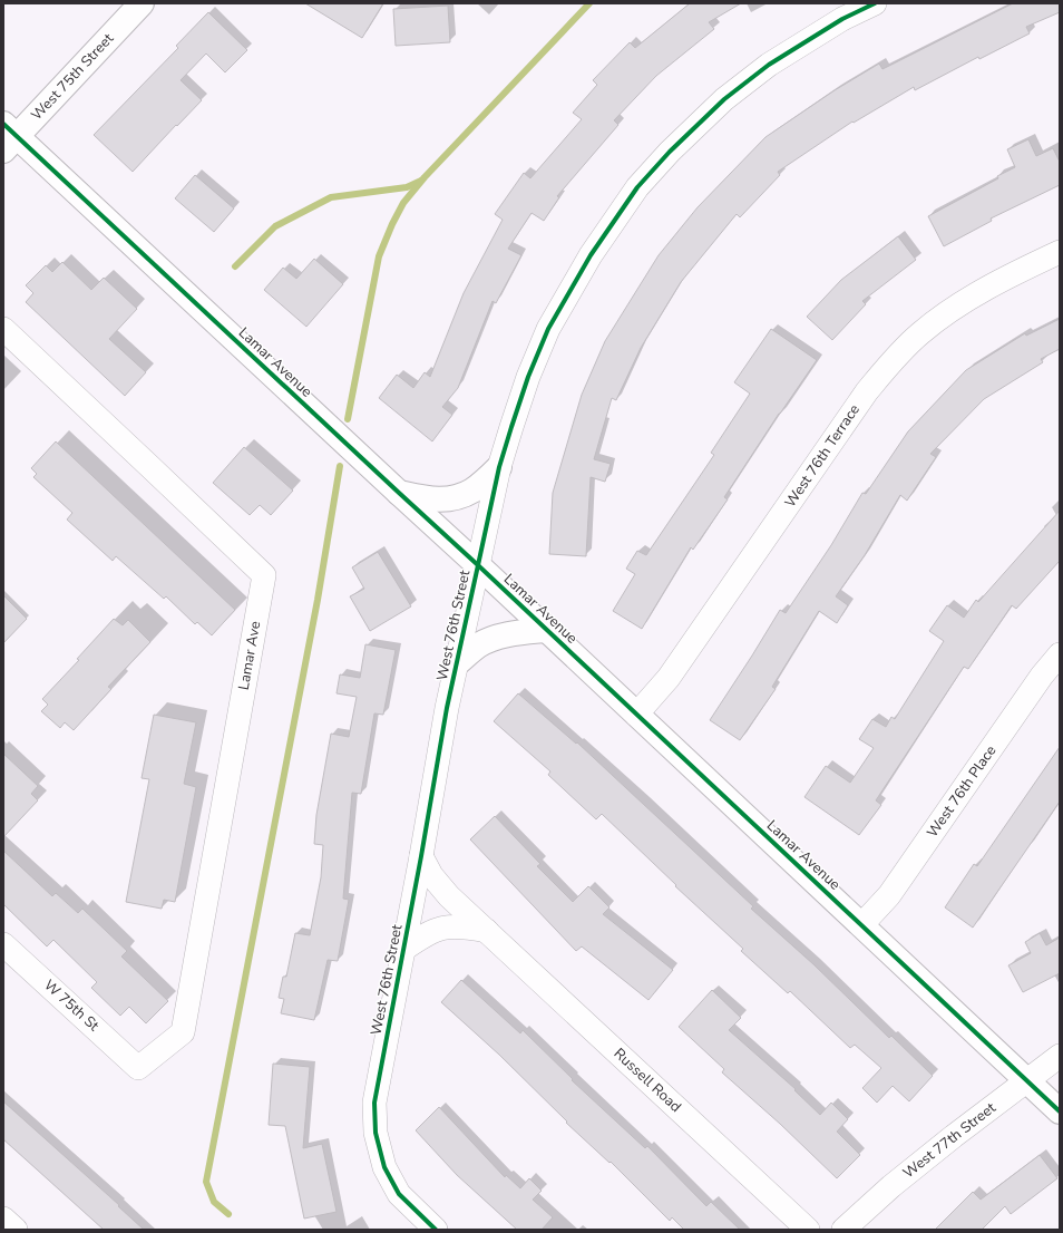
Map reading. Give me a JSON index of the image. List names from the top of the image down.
{
  "streets": {
    "street": [
      "West 75th Street",
      "Lamar Avenue",
      "West 76th Terrace",
      "West 76th Street",
      "Lamar Ave",
      "West 76th Place",
      "W 75th St",
      "Russell Road",
      "West 77th Street"
    ]
  },
  "crossings": [
    ["West 75th Street", "Lamar Avenue"],
    ["Lamar Avenue", "West 76th Terrace"],
    ["Lamar Avenue", "West 76th Street"],
    ["Lamar Avenue", "West 76th Place"],
    ["Lamar Avenue", "West 77th Street"],
    ["West 76th Street", "Russell Road"],
    ["Lamar Ave", "W 75th St"]
  ]
}
